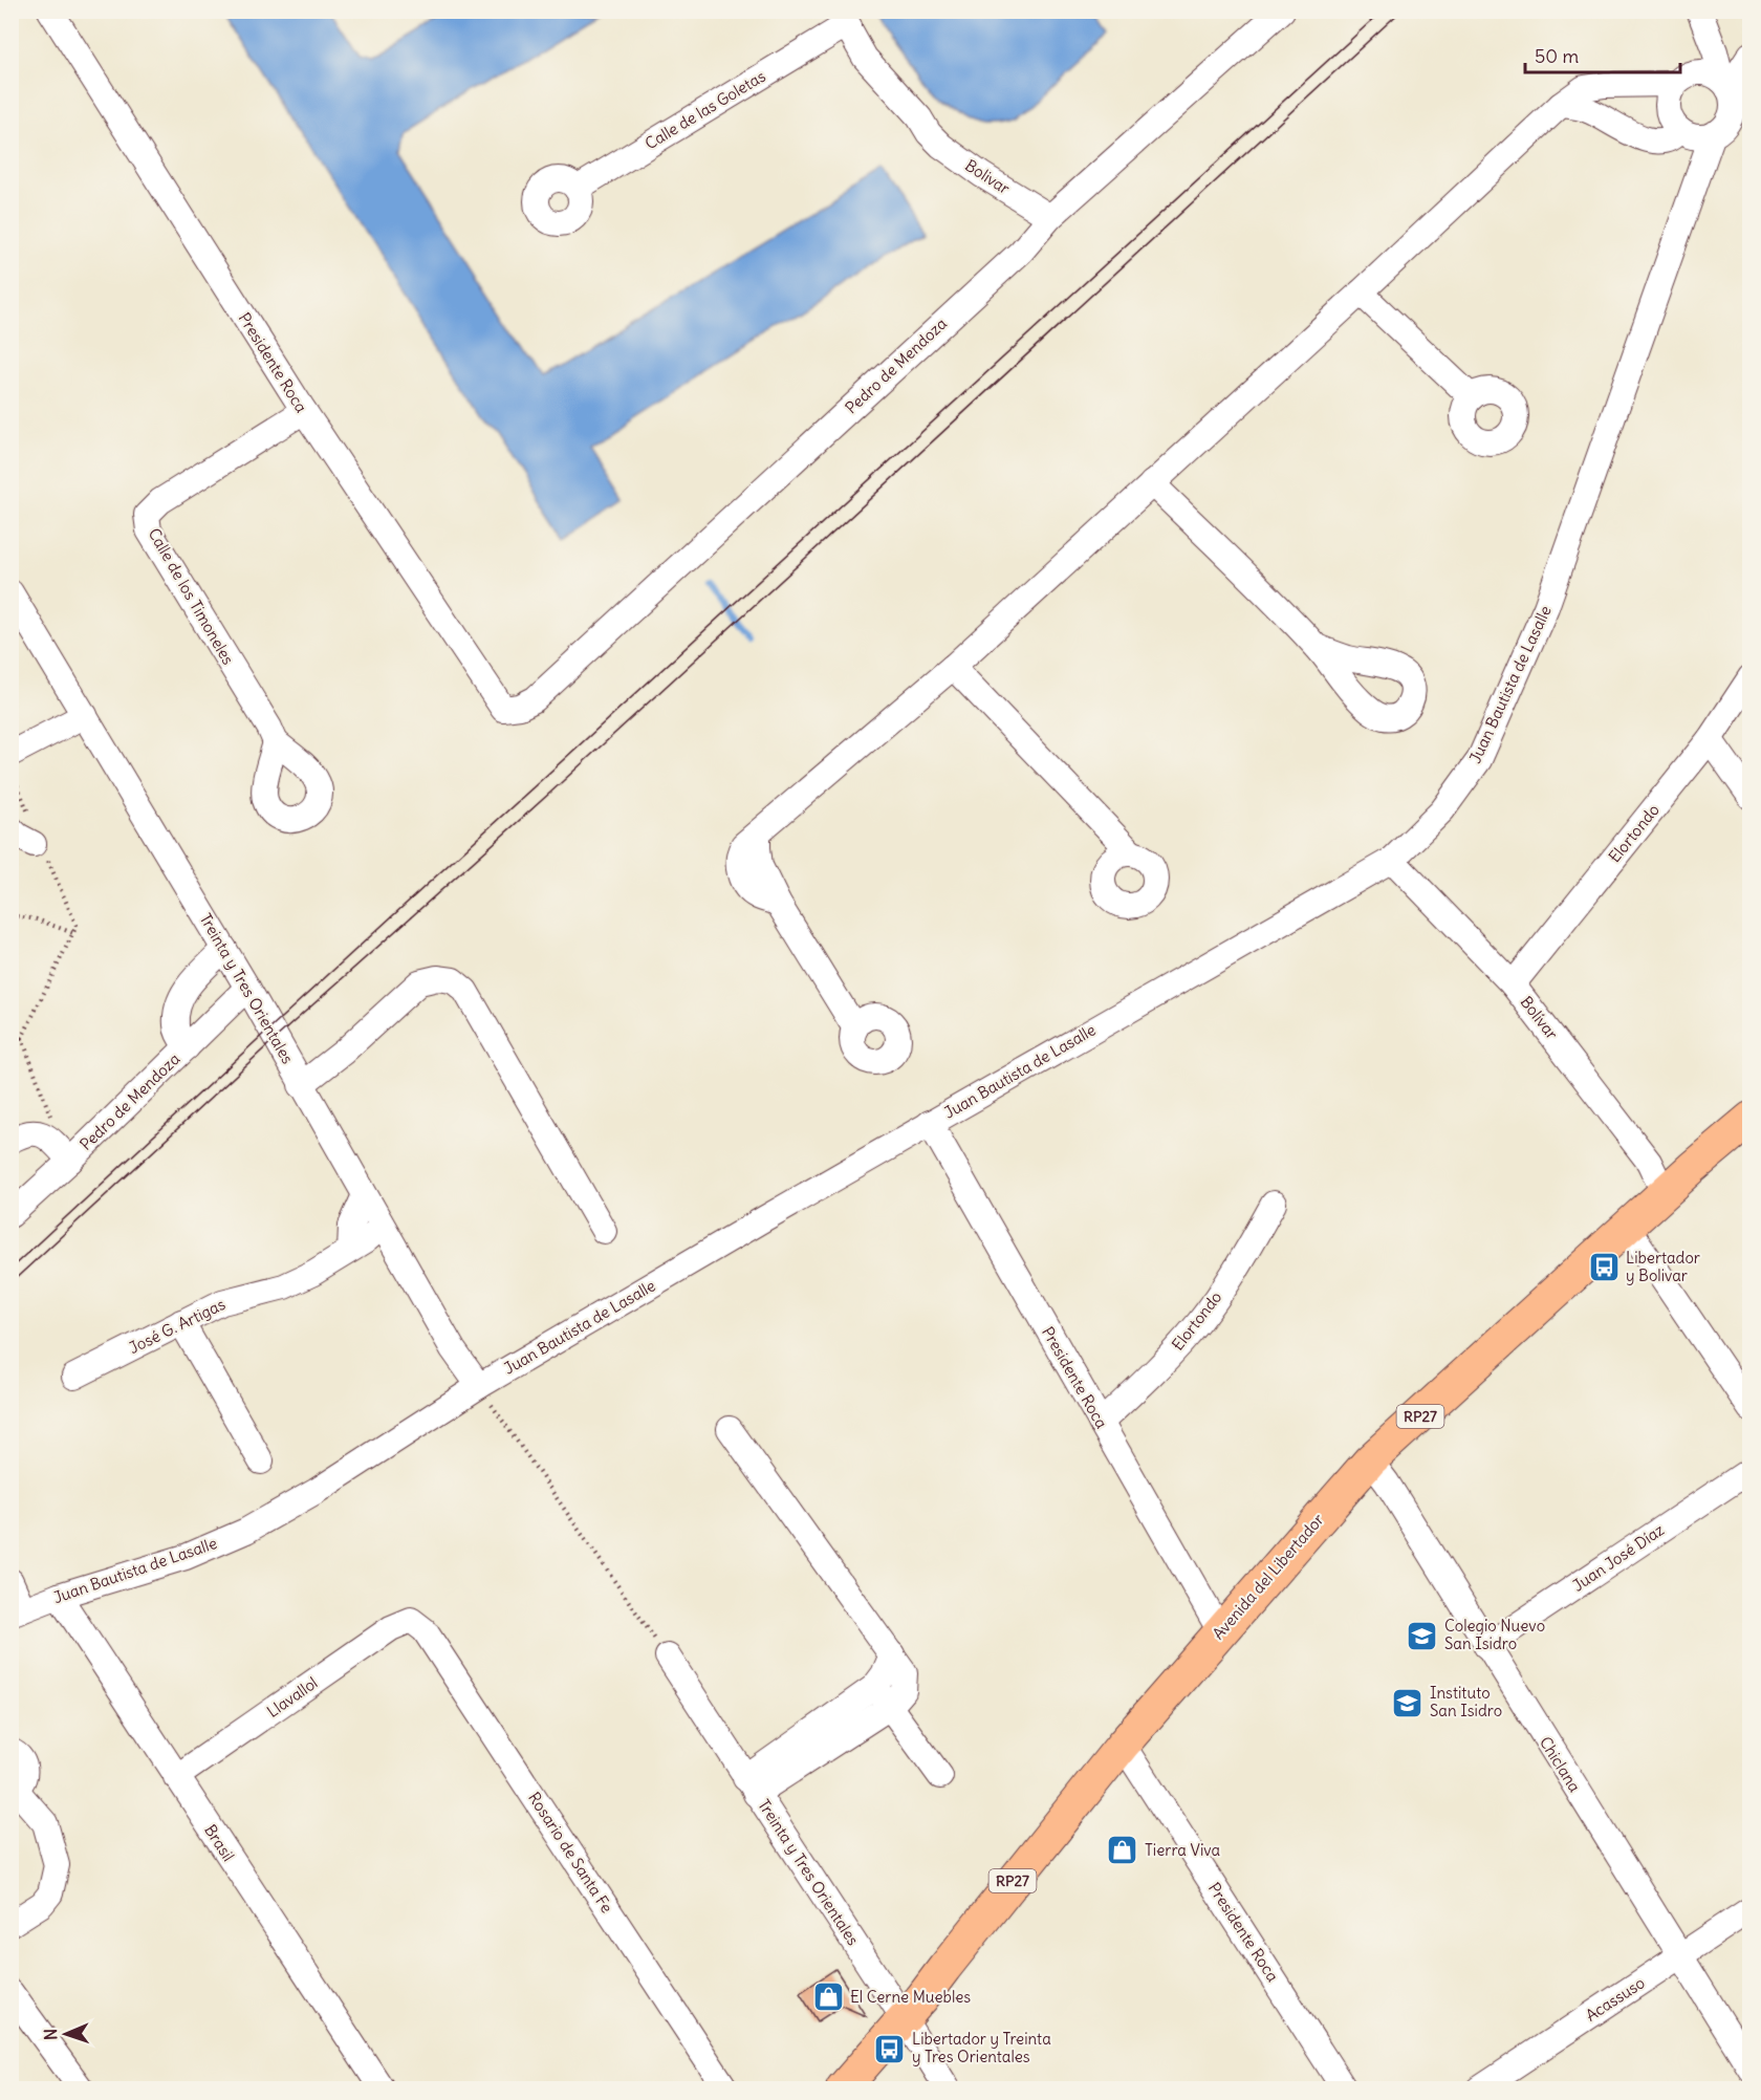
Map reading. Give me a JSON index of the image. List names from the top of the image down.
{
  "streets": {
    "main road": ["RP27", "Avenida del Libertador"],
    "street": [
      "Calle de las Goletas",
      "Bolivar",
      "Presidente Roca",
      "Pedro de Mendoza",
      "Calle de los Timoneles",
      "Juan Bautista de Lasalle",
      "Elortondo",
      "Treinta y Tres Orientales",
      "Bolívar",
      "José G. Artigas",
      "Juan José Díaz",
      "Llavallol",
      "Chiclana",
      "Brasil",
      "Rosario de Santa Fe",
      "Acassuso"
    ]
  },
  "crossings": [
    ["Calle de las Goletas", "Bolivar"],
    ["Bolivar", "Pedro de Mendoza"],
    ["Presidente Roca", "Pedro de Mendoza"],
    ["Presidente Roca", "Calle de los Timoneles"],
    ["Presidente Roca", "Juan Bautista de Lasalle"],
    ["Presidente Roca", "Elortondo"],
    ["Presidente Roca", "Avenida del Libertador"],
    ["Pedro de Mendoza", "Treinta y Tres Orientales"],
    ["Juan Bautista de Lasalle", "Treinta y Tres Orientales"],
    ["Juan Bautista de Lasalle", "Bolívar"],
    ["Juan Bautista de Lasalle", "Brasil"],
    ["Elortondo", "Bolívar"],
    ["Treinta y Tres Orientales", "José G. Artigas"],
    ["Treinta y Tres Orientales", "Avenida del Libertador"],
    ["Bolívar", "Avenida del Libertador"],
    ["Juan José Díaz", "Chiclana"],
    ["Avenida del Libertador", "Chiclana"],
    ["Llavallol", "Brasil"],
    ["Llavallol", "Rosario de Santa Fe"],
    ["Chiclana", "Acassuso"]
  ],
  "places": {
    "bus stop": ["Libertador y Bolivar", "Libertador y Treinta y Tres Orientales"],
    "school or university": ["Colegio Nuevo San Isidro", "Instituto San Isidro"],
    "shop": ["Tierra Viva", "El Cerne Muebles"]
  },
  "scale_bar": "50 m",
  "north": "left"
}
